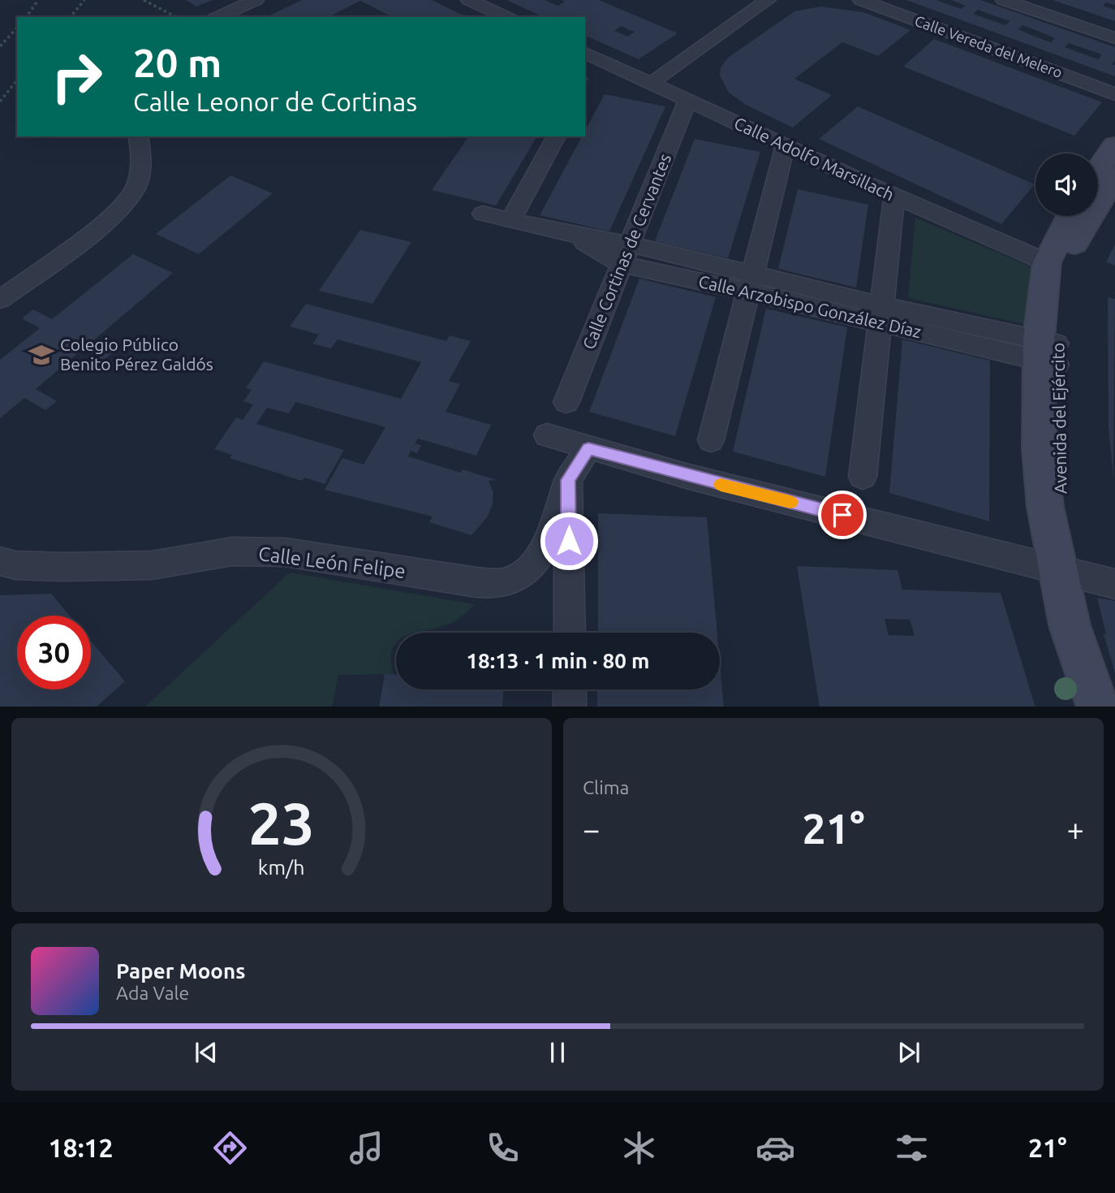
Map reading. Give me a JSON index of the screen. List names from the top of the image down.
{
  "streets": {
    "street": [
      "Calle Vereda del Melero",
      "Calle Adolfo Marsillach",
      "Calle Cortinas de Cervantes",
      "Calle Arzobispo González Díaz",
      "Avenida del Ejército",
      "Calle León Felipe"
    ]
  },
  "crossings": [
    ["Calle Adolfo Marsillach", "Calle Cortinas de Cervantes"],
    ["Calle Adolfo Marsillach", "Avenida del Ejército"],
    ["Calle Cortinas de Cervantes", "Calle Arzobispo González Díaz"],
    ["Calle Arzobispo González Díaz", "Avenida del Ejército"]
  ],
  "places": {
    "school or university": ["Colegio Público Benito Pérez Galdós"]
  },
  "page": {
    "turn": ["20 m", "Calle Leonor de Cortinas"],
    "limit": "30",
    "trip": "18:13 · 1 min · 80 m",
    "tile": "Clima",
    "heat": ["−", "21°", "+"],
    "song": ["Paper Moons", "Ada Vale"],
    "tabs": ["18:12", "21°"],
    "gauge": ["23", "km/h"]
  }
}
